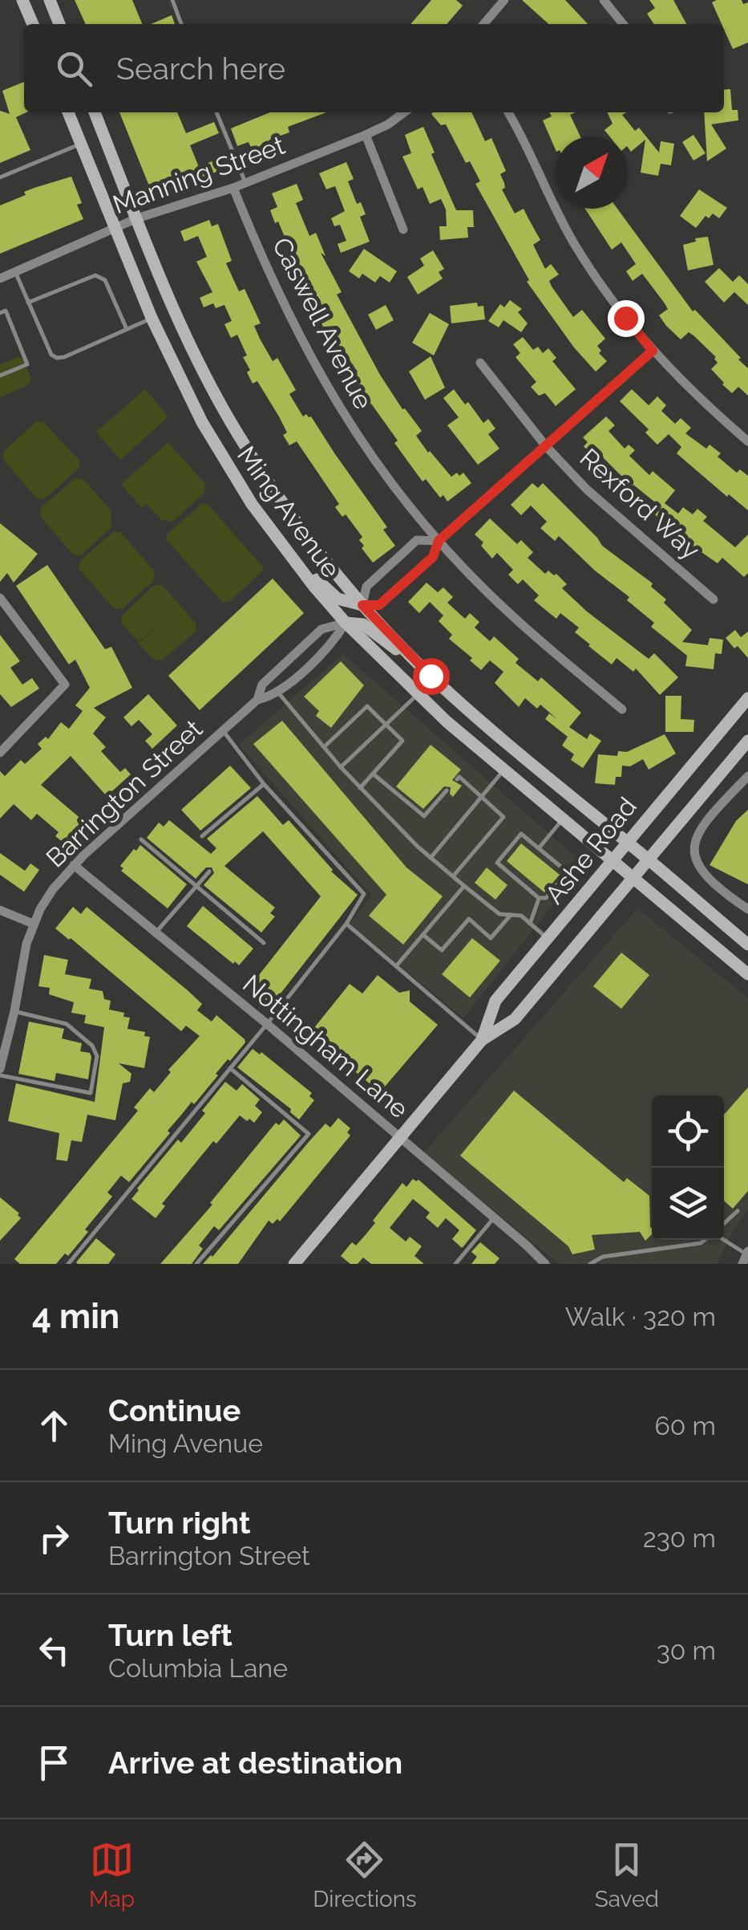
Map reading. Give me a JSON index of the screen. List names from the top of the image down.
{
  "streets": {
    "main road": ["Ming Avenue", "Ashe Road"],
    "street": [
      "Manning Street",
      "Caswell Avenue",
      "Rexford Way",
      "Barrington Street",
      "Nottingham Lane"
    ]
  },
  "crossings": [
    ["Manning Street", "Caswell Avenue"],
    ["Manning Street", "Ming Avenue"],
    ["Ming Avenue", "Barrington Street"],
    ["Ming Avenue", "Ashe Road"],
    ["Barrington Street", "Nottingham Lane"],
    ["Ashe Road", "Nottingham Lane"]
  ],
  "north": "top right",
  "page": {
    "search": "Search here",
    "heading": ["4 min", "Walk · 320 m"],
    "list": [
      ["Continue", "Ming Avenue", "60 m"],
      ["Turn right", "Barrington Street", "230 m"],
      ["Turn left", "Columbia Lane", "30 m"],
      "Arrive at destination"
    ],
    "nav": ["Map", "Directions", "Saved"]
  }
}
